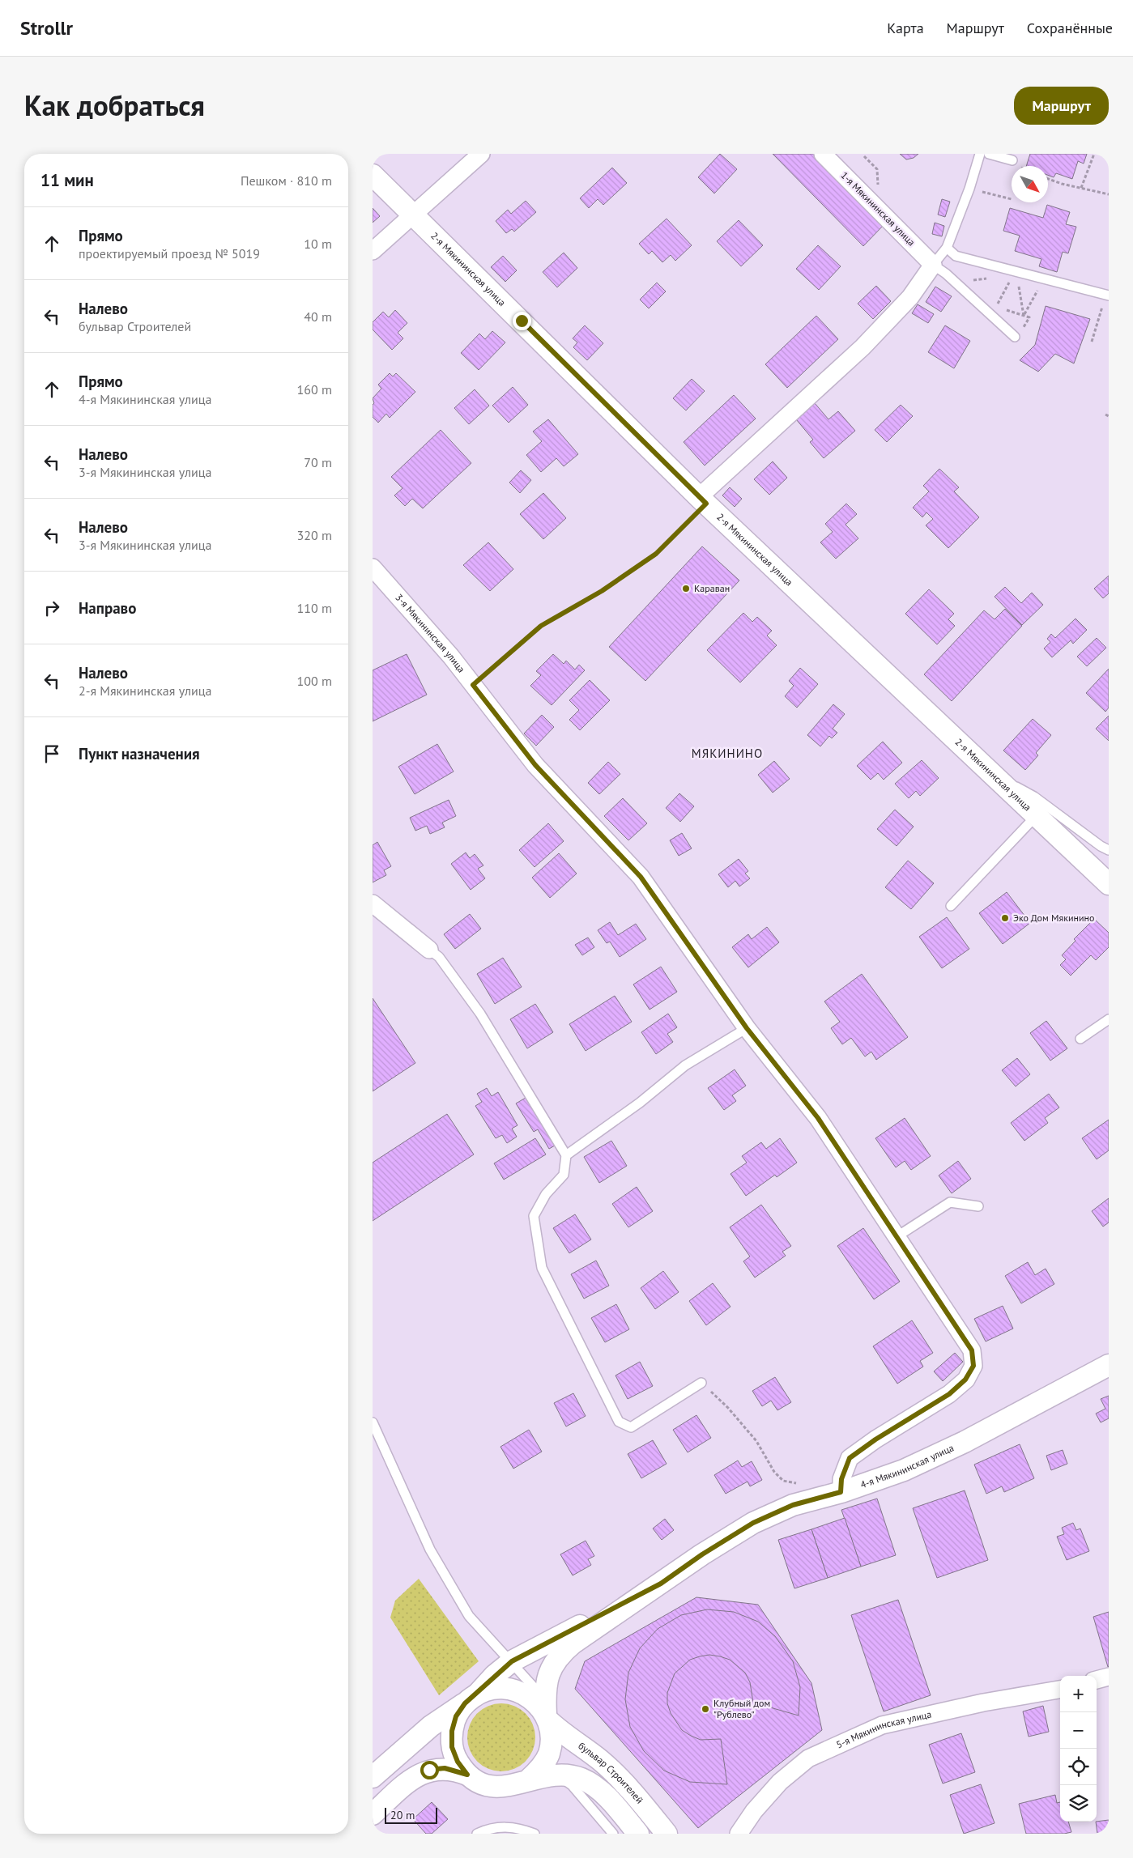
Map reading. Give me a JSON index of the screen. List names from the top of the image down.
{
  "streets": {
    "street": [
      "1-я Мякининская улица",
      "2-я Мякининская улица",
      "3-я Мякининская улица",
      "4-я Мякининская улица",
      "5-я Мякининская улица",
      "бульвар Строителей"
    ]
  },
  "crossings": [
    ["3-я Мякининская улица", "4-я Мякининская улица"],
    ["4-я Мякининская улица", "бульвар Строителей"]
  ],
  "districts": ["МЯКИНИНО"],
  "places": ["Караван", "Эко Дом Мякинино", "Клубный дом \"Рублево\""],
  "scale_bar": "20 m",
  "north": "bottom right",
  "page": {
    "header": "Strollr",
    "nav": ["Карта", "Маршрут", "Сохранённые"],
    "title": "Как добраться",
    "buttons": "Маршрут",
    "heading": ["11 мин", "Пешком · 810 m"],
    "list": [
      ["Прямо", "проектируемый проезд № 5019", "10 m"],
      ["Налево", "бульвар Строителей", "40 m"],
      ["Прямо", "4-я Мякининская улица", "160 m"],
      ["Налево", "3-я Мякининская улица", "70 m"],
      ["Налево", "3-я Мякининская улица", "320 m"],
      ["Направо", "110 m"],
      ["Налево", "2-я Мякининская улица", "100 m"],
      "Пункт назначения"
    ],
    "map_buttons": ["+", "−"],
    "scale": "20 m"
  }
}
